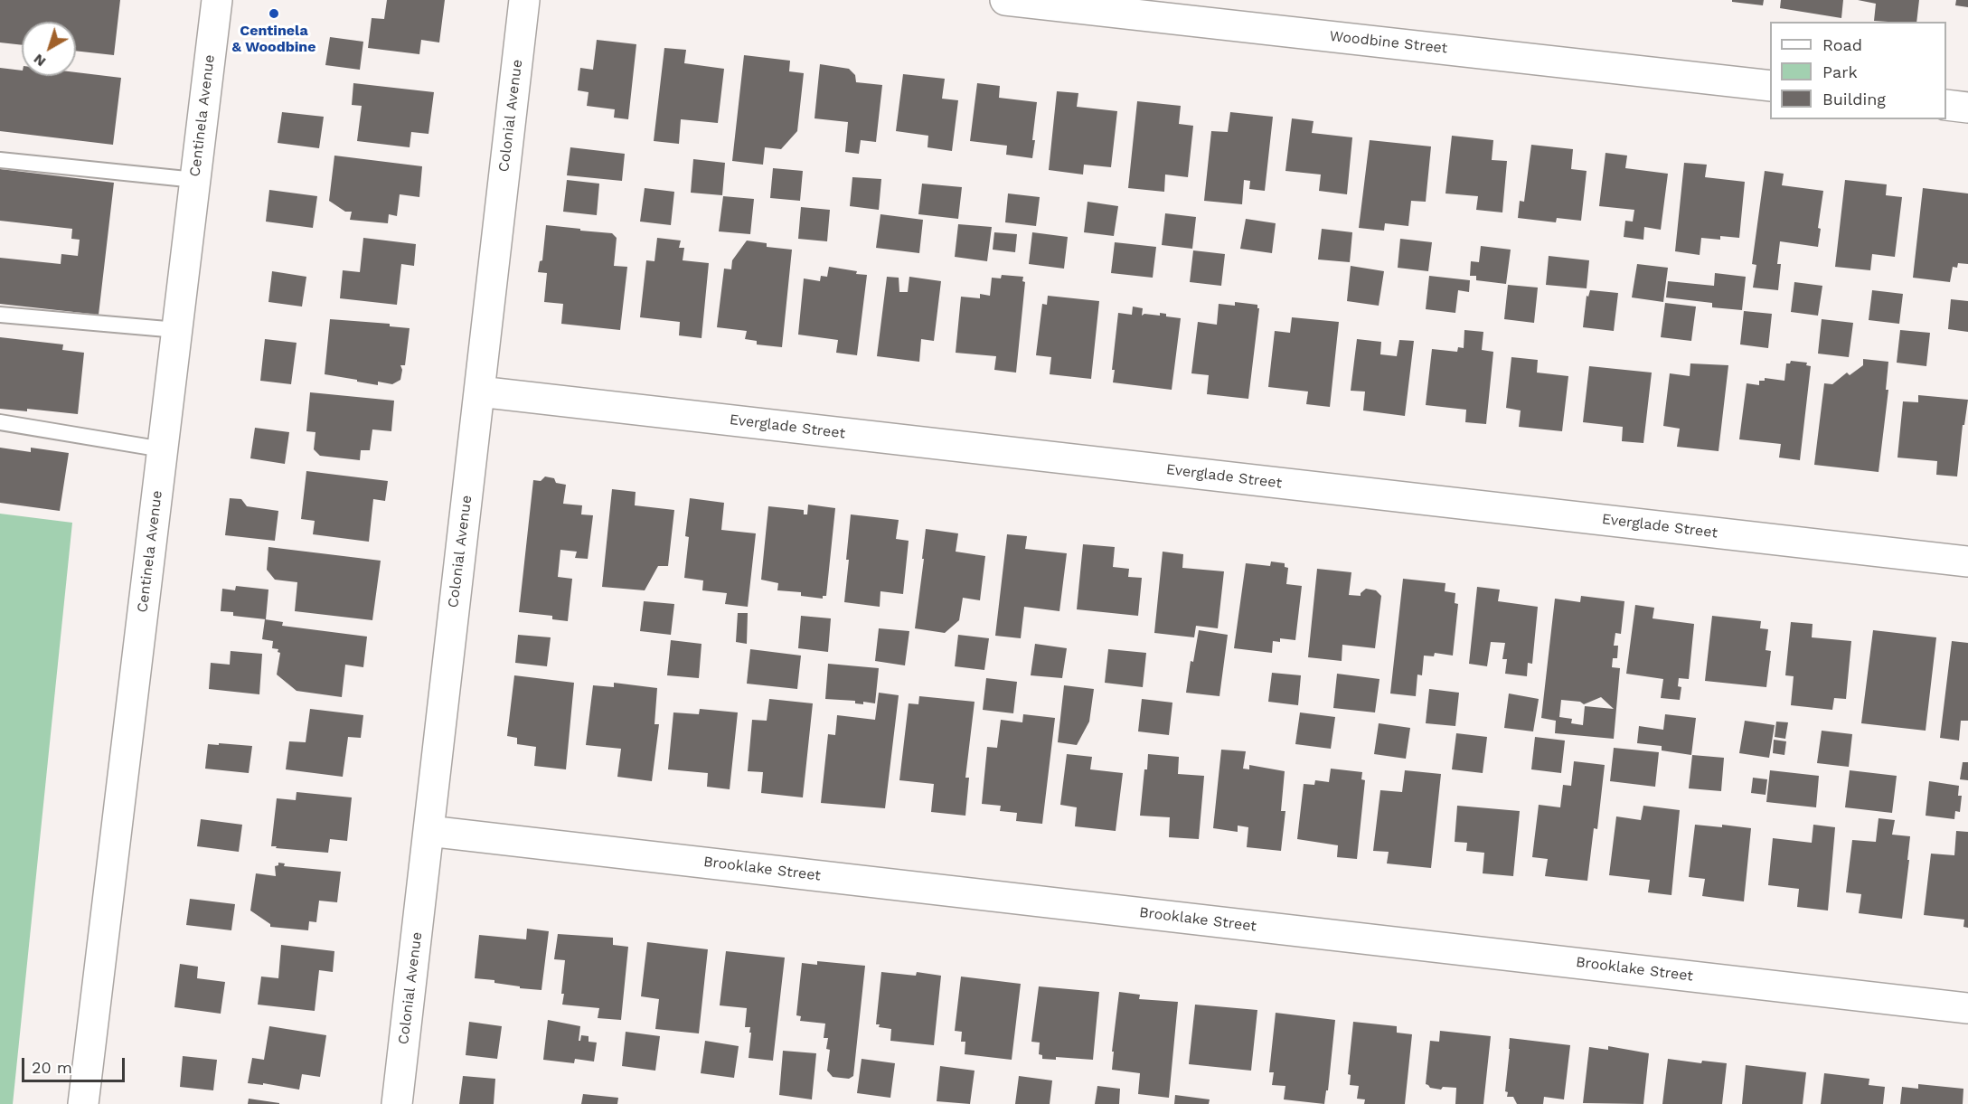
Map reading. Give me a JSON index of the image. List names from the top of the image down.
{
  "streets": {
    "street": [
      "Woodbine Street",
      "Centinela Avenue",
      "Colonial Avenue",
      "Everglade Street",
      "Brooklake Street"
    ]
  },
  "crossings": [
    ["Colonial Avenue", "Everglade Street"],
    ["Colonial Avenue", "Brooklake Street"]
  ],
  "places": ["Centinela & Woodbine"],
  "legend": ["Road", "Park", "Building"],
  "scale_bar": "20 m",
  "north": "bottom left"
}
